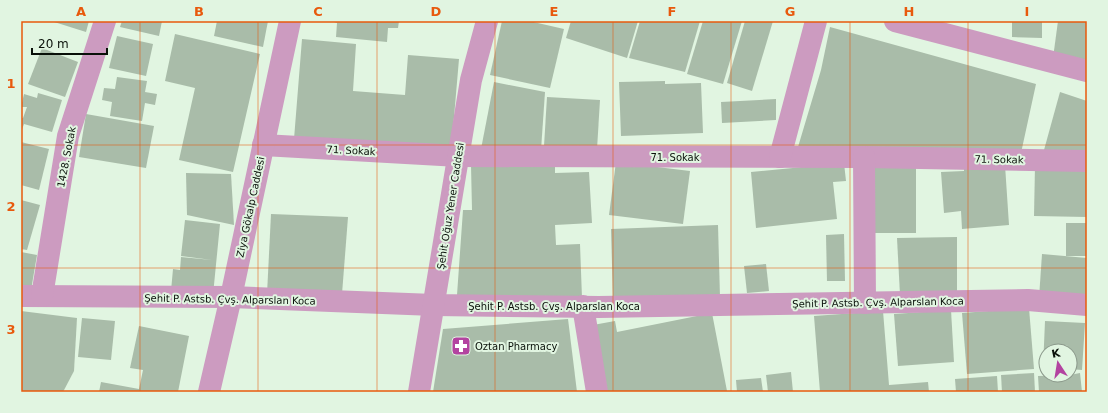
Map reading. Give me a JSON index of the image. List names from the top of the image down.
{
  "streets": {
    "street": [
      "71. Sokak",
      "1428. Sokak",
      "Şehit Oğuz Yener Caddesi",
      "Ziya Gökalp Caddesi",
      "Şehit P. Astsb. Çvş. Alparslan Koca"
    ]
  },
  "crossings": [
    ["71. Sokak", "Şehit Oğuz Yener Caddesi"],
    ["71. Sokak", "Ziya Gökalp Caddesi"],
    ["1428. Sokak", "Şehit P. Astsb. Çvş. Alparslan Koca"],
    ["Şehit Oğuz Yener Caddesi", "Şehit P. Astsb. Çvş. Alparslan Koca"],
    ["Ziya Gökalp Caddesi", "Şehit P. Astsb. Çvş. Alparslan Koca"]
  ],
  "places": {
    "pharmacy": ["Oztan Pharmacy"]
  },
  "scale_bar": "20 m",
  "north": "top",
  "grid": {
    "columns": [
      "A",
      "B",
      "C",
      "D",
      "E",
      "F",
      "G",
      "H",
      "I"
    ],
    "rows": ["1", "2", "3"]
  }
}
